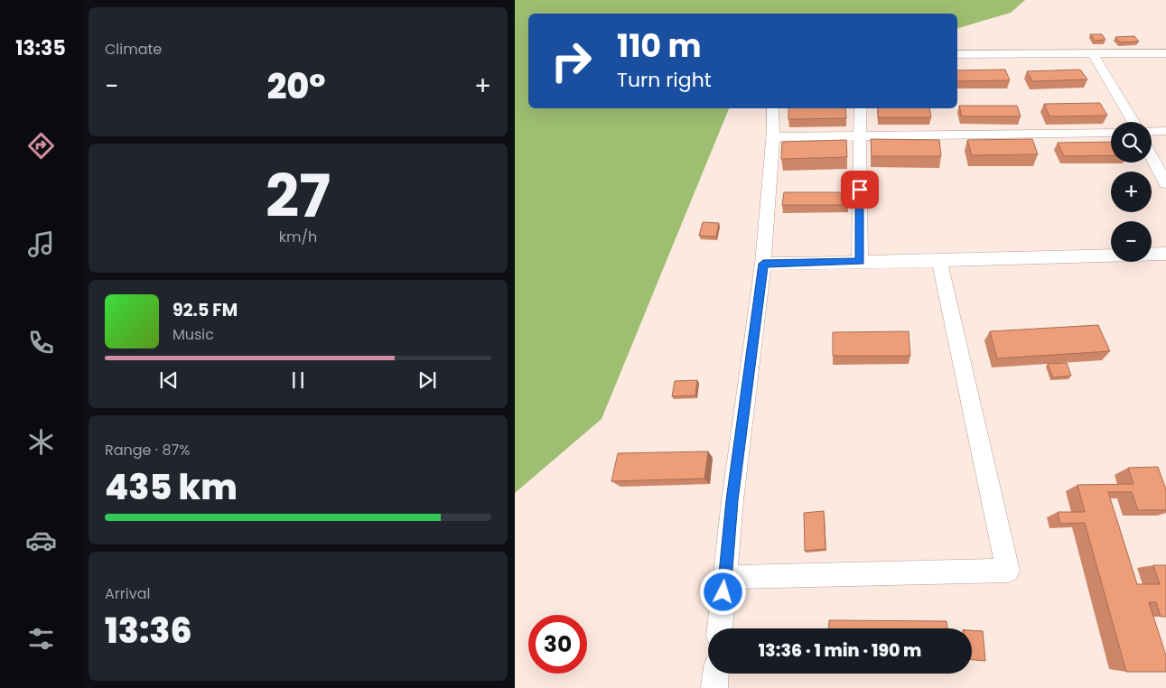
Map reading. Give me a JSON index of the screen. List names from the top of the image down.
{
  "page": {
    "tabs": "13:35",
    "tile": [
      "Climate",
      ["27", "km/h"],
      ["Range · 87%", "435 km"],
      ["Arrival", "13:36"]
    ],
    "turn": ["110 m", "Turn right"],
    "heat": ["−", "20°", "+"],
    "map_buttons": ["+", "−"],
    "song": ["92.5 FM", "Music"],
    "limit": "30",
    "trip": "13:36 · 1 min · 190 m"
  }
}
